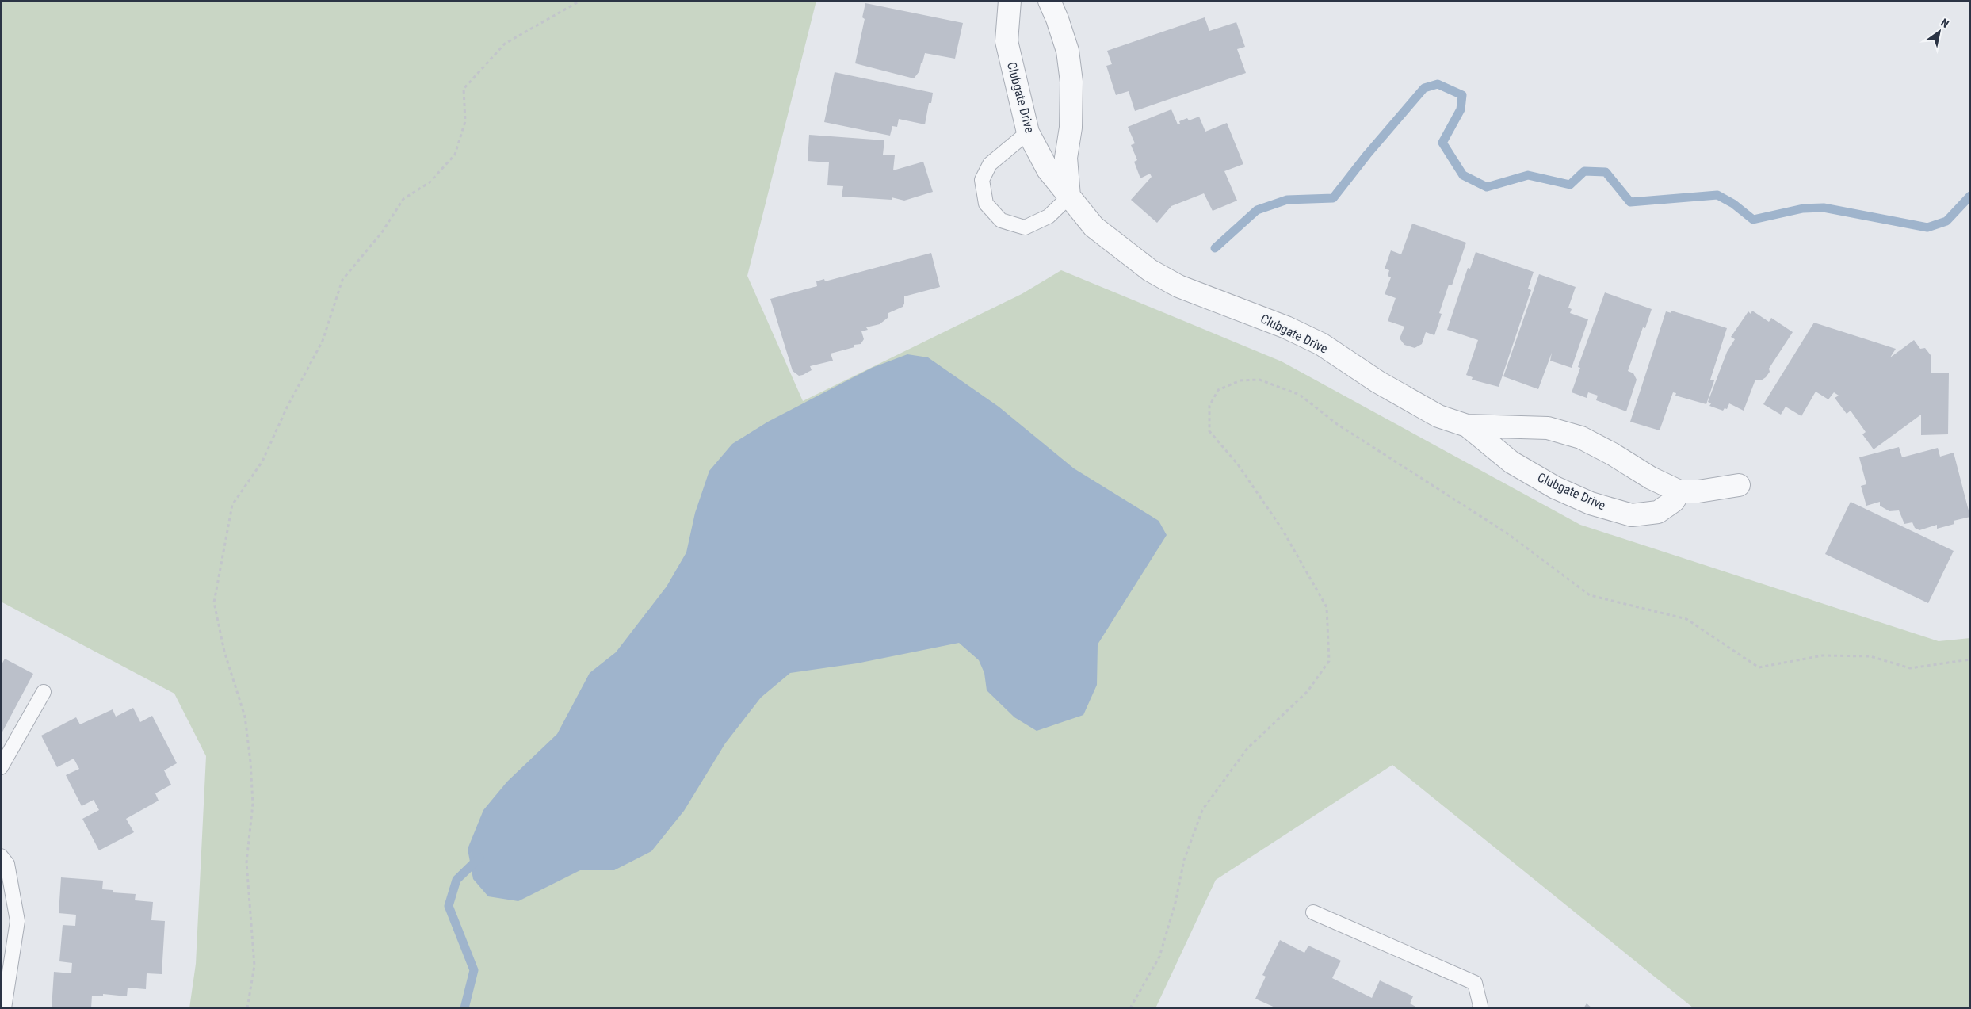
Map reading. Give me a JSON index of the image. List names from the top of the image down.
{
  "streets": {
    "street": ["Clubgate Drive"]
  },
  "north": "top right"
}
